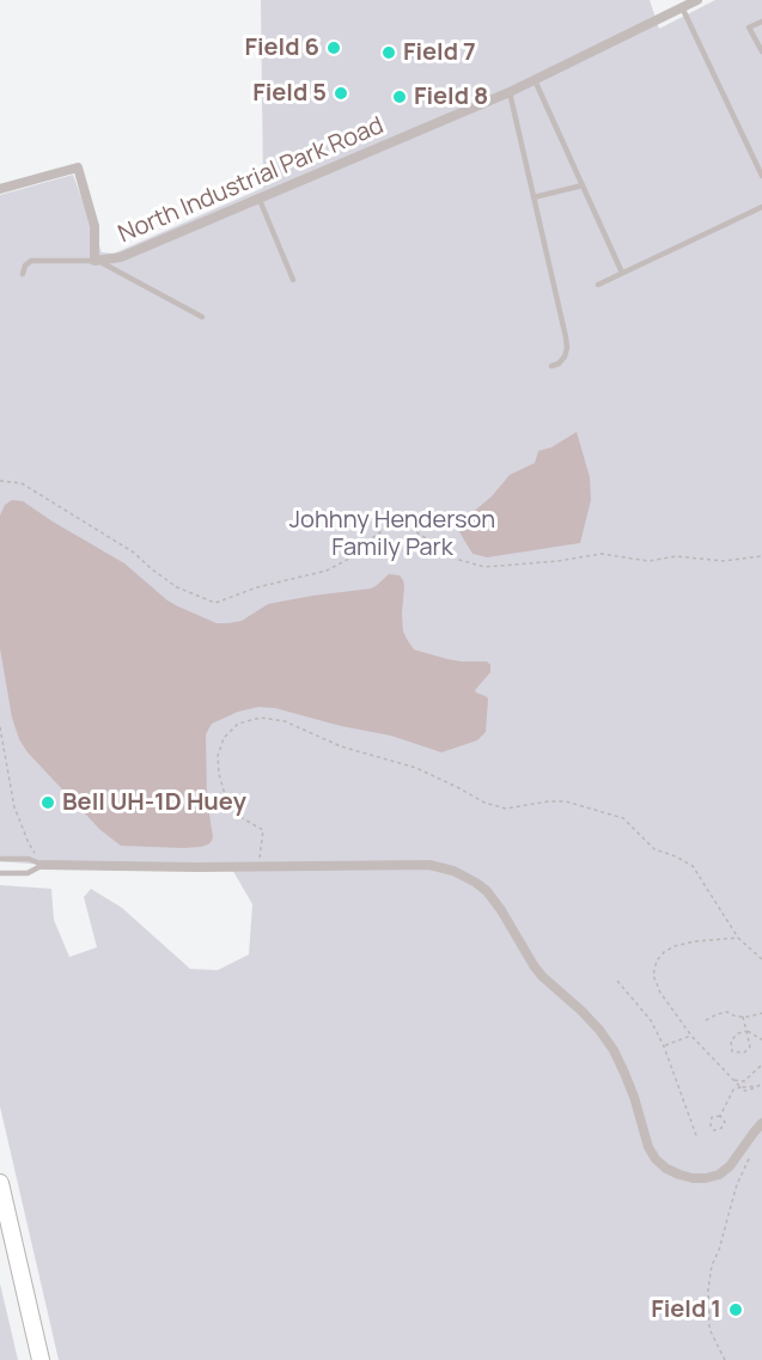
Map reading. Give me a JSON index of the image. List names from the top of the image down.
{
  "streets": {
    "street": ["North Industrial Park Road"]
  },
  "parks": ["Johhny Henderson Family Park"],
  "places": [
    "Field 6",
    "Field 7",
    "Field 5",
    "Field 8",
    "Bell UH-1D Huey",
    "Field 1"
  ]
}
